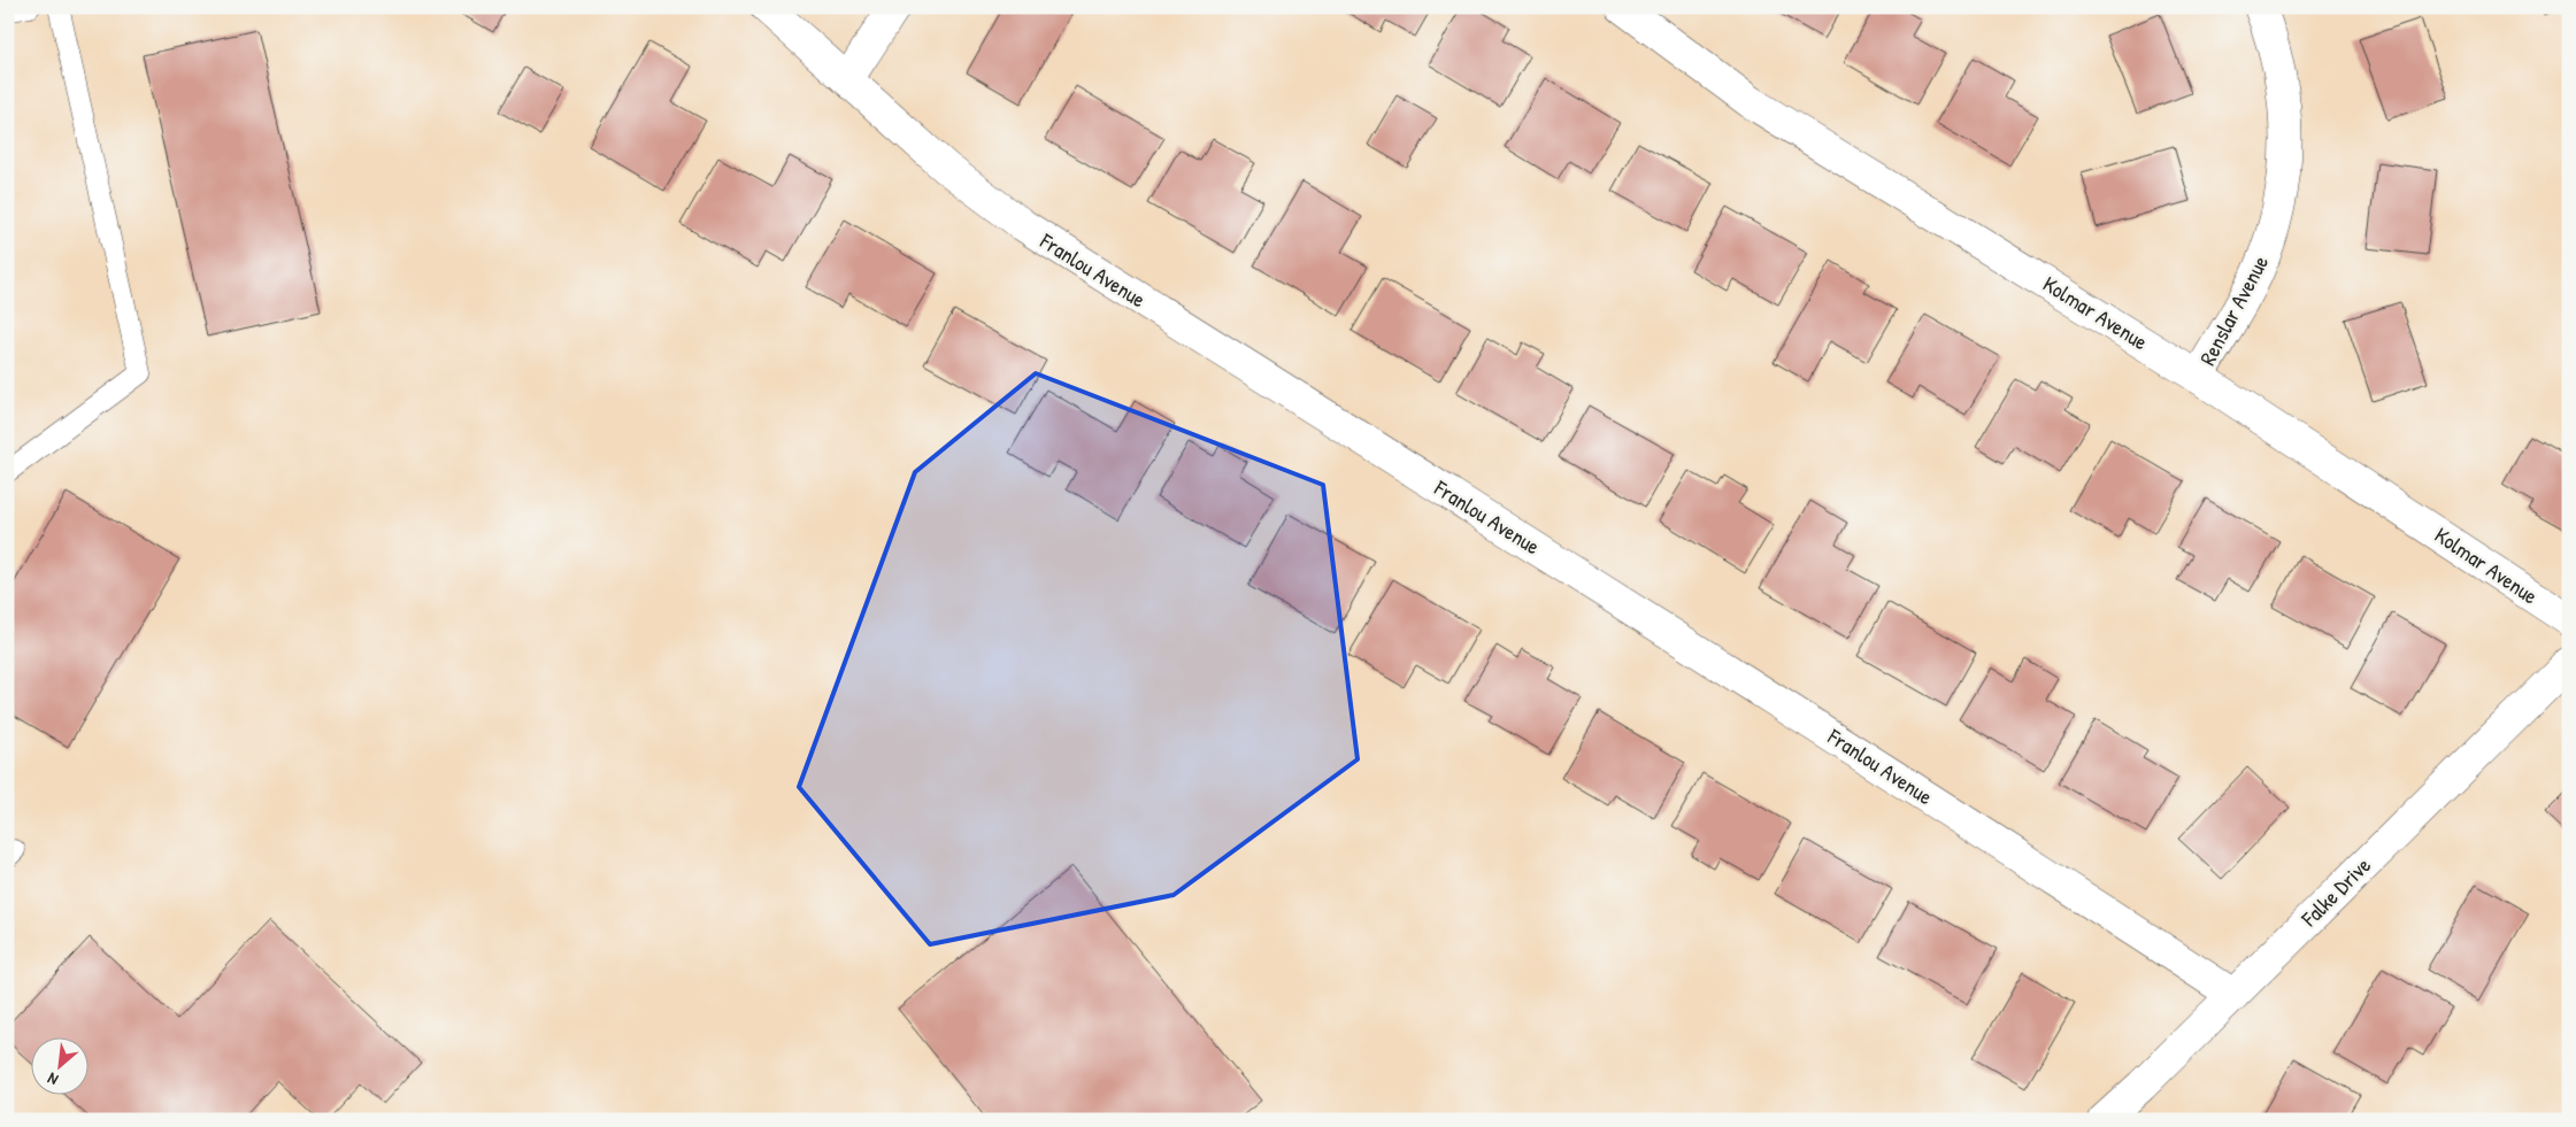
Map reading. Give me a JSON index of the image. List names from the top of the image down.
{
  "streets": {
    "street": [
      "Franlou Avenue",
      "Renslar Avenue",
      "Kolmar Avenue",
      "Falke Drive"
    ]
  },
  "crossings": [
    ["Franlou Avenue", "Falke Drive"],
    ["Renslar Avenue", "Kolmar Avenue"]
  ],
  "north": "bottom left"
}
